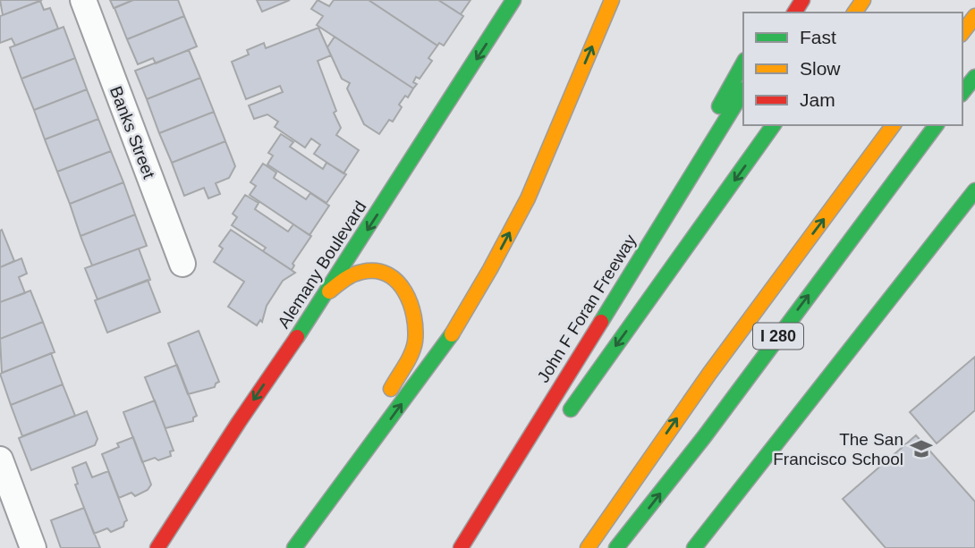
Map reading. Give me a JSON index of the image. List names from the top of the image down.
{
  "streets": {
    "main road": ["Alemany Boulevard", "John F Foran Freeway", "I 280"],
    "street": ["Banks Street"]
  },
  "places": {
    "school or university": ["The San Francisco School"]
  },
  "legend": ["Fast", "Slow", "Jam"]
}
